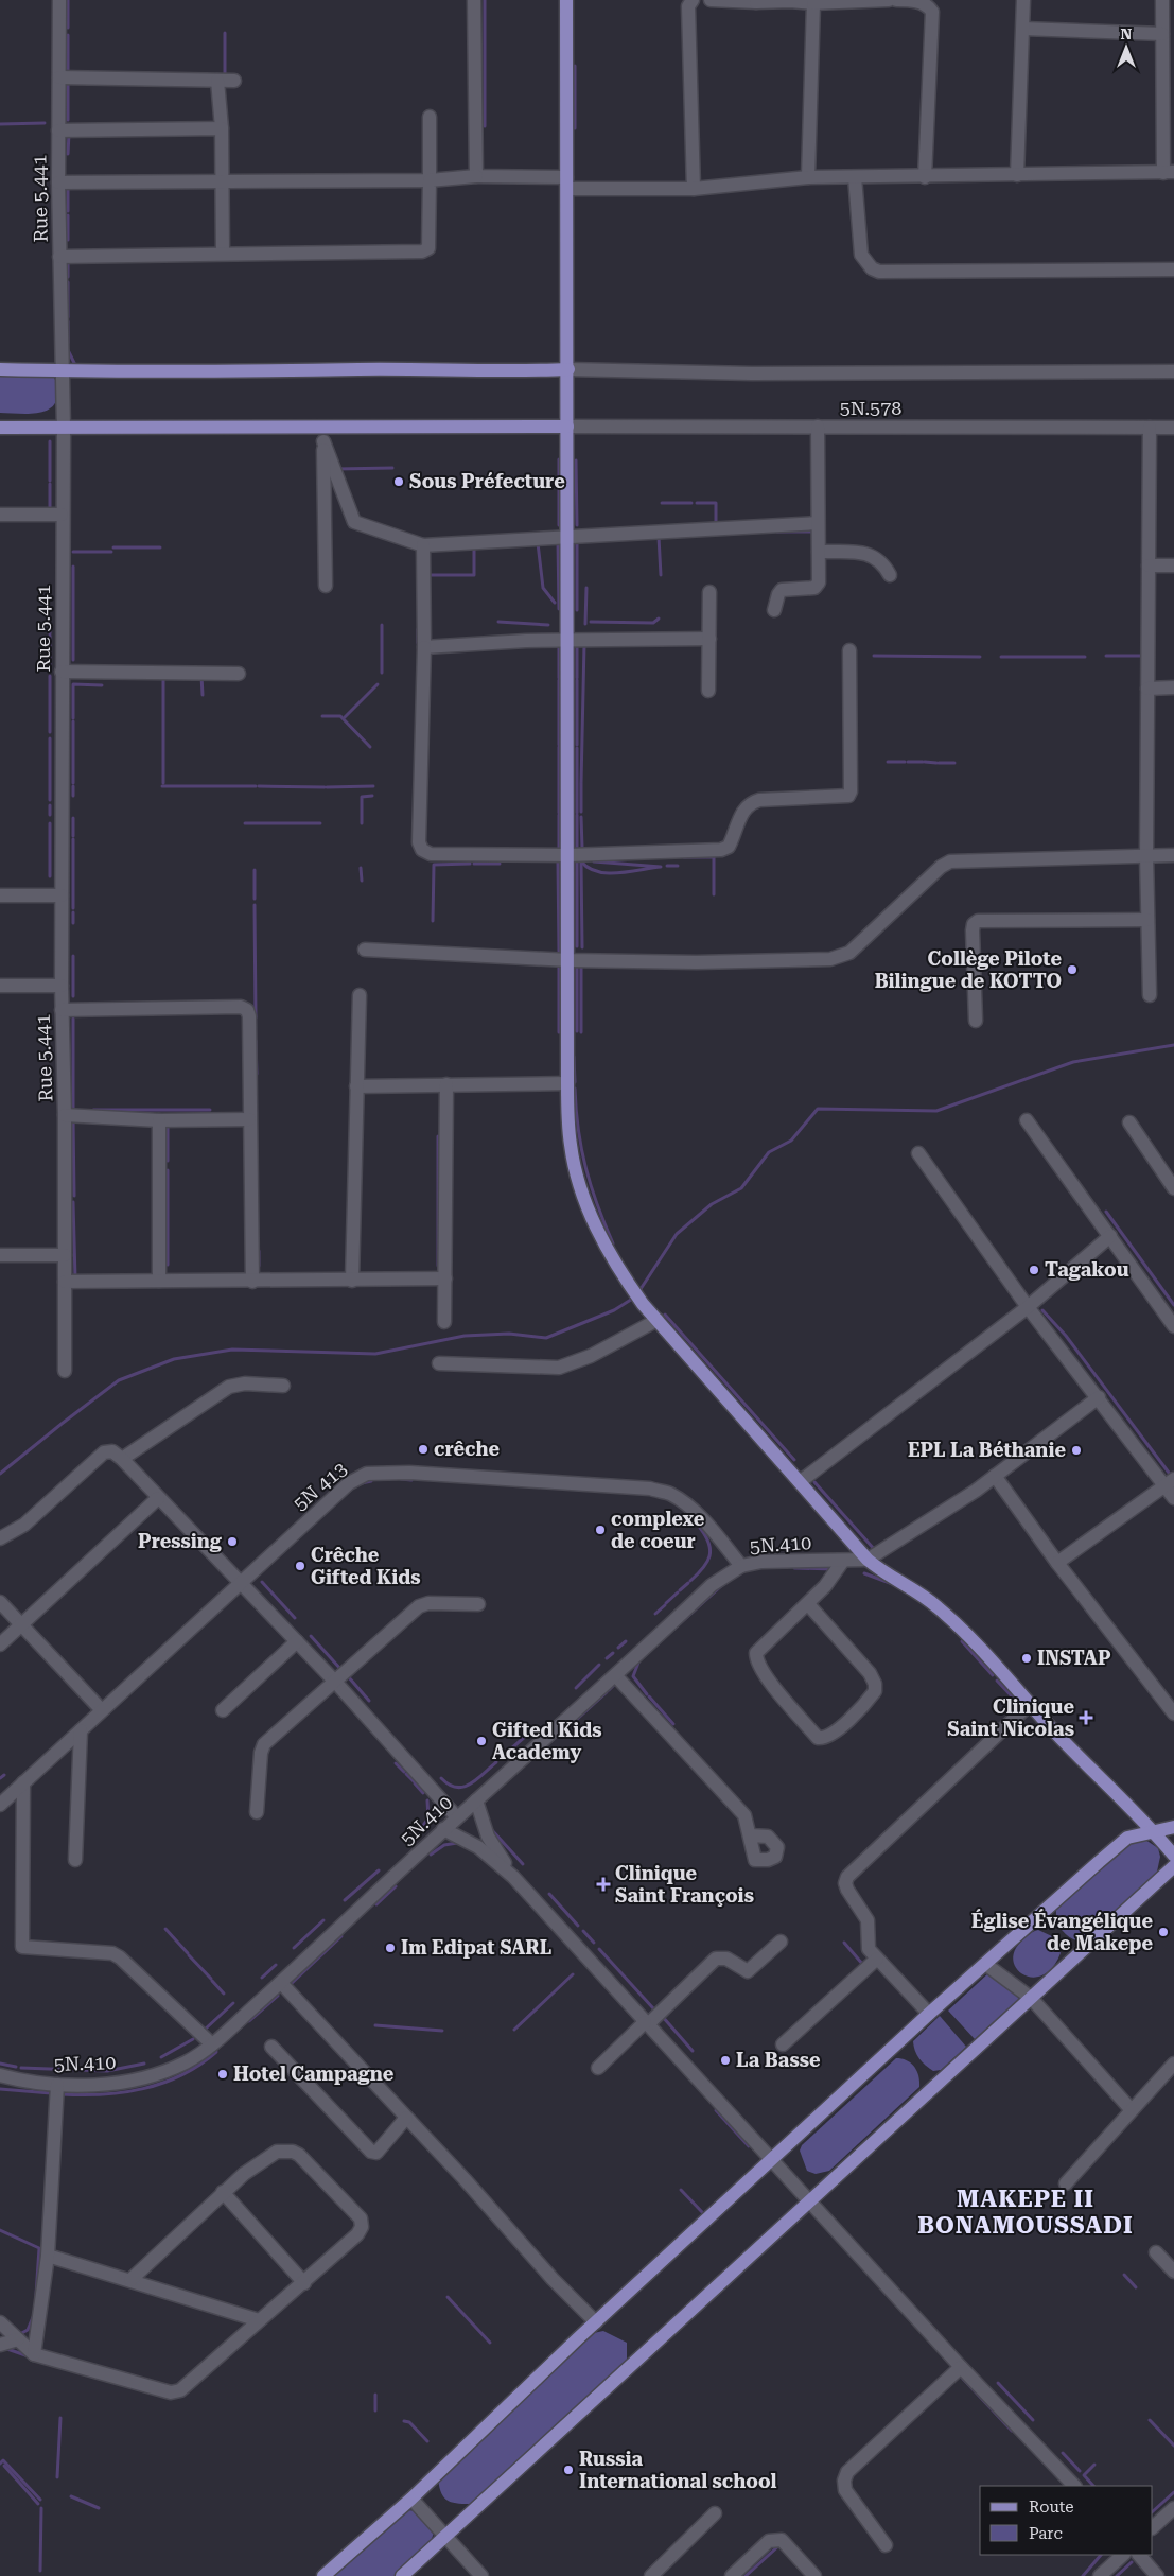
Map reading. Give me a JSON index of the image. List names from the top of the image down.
{
  "streets": {
    "street": [
      "Rue 5.441",
      "5N.578",
      "5N 413",
      "5N.410"
    ]
  },
  "crossings": [
    ["5N 413", "5N.410"]
  ],
  "districts": ["MAKEPE II BONAMOUSSADI"],
  "places": {
    "other": [
      "Sous Préfecture",
      "Collège Pilote Bilingue de KOTTO",
      "Tagakou",
      "crêche",
      "EPL La Béthanie",
      "complexe de coeur",
      "Pressing",
      "Crêche Gifted Kids",
      "INSTAP",
      "Gifted Kids Academy",
      "Église Évangélique de Makepe",
      "Im Edipat SARL",
      "La Basse",
      "Hotel Campagne",
      "Russia International school"
    ],
    "health": ["Clinique Saint Nicolas", "Clinique Saint François"]
  },
  "legend": ["Route", "Parc"],
  "north": "top"
}
